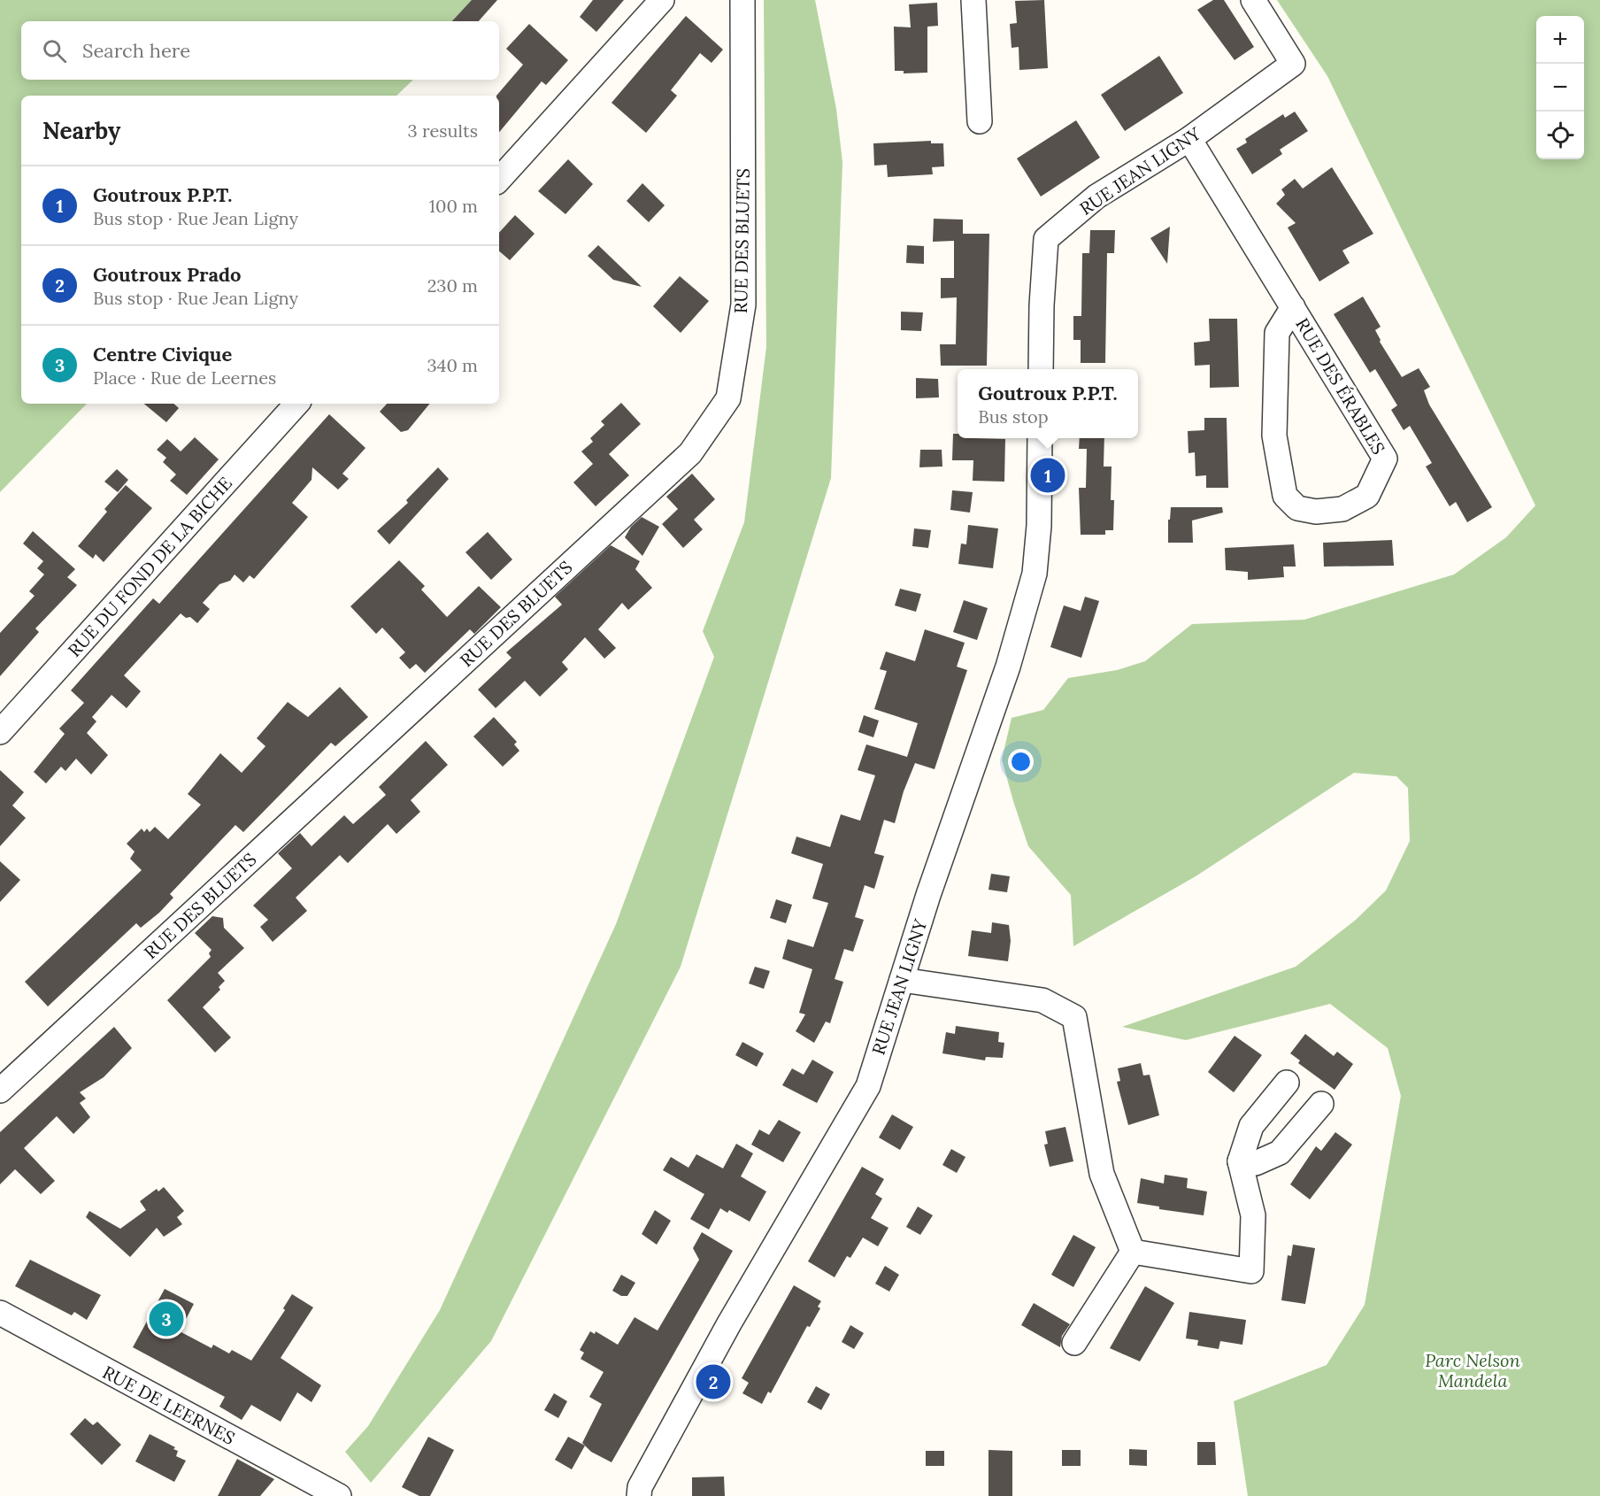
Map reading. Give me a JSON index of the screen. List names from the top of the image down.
{
  "streets": {
    "street": [
      "RUE JEAN LIGNY",
      "RUE DES BLUETS",
      "RUE DES ÉRABLES",
      "RUE DU FOND DE LA BICHE",
      "RUE DE LEERNES"
    ]
  },
  "crossings": [
    ["RUE JEAN LIGNY", "RUE DES ÉRABLES"]
  ],
  "parks": ["Parc Nelson Mandela"],
  "page": {
    "map_buttons": ["+", "−"],
    "search": "Search here",
    "heading": ["Nearby", "3 results"],
    "list": [
      {
        "mark": "1",
        "name": "Goutroux P.P.T.",
        "note": "Bus stop · Rue Jean Ligny",
        "value": "100 m"
      },
      {
        "mark": "2",
        "name": "Goutroux Prado",
        "note": "Bus stop · Rue Jean Ligny",
        "value": "230 m"
      },
      {
        "mark": "3",
        "name": "Centre Civique",
        "note": "Place · Rue de Leernes",
        "value": "340 m"
      }
    ],
    "popup": ["Goutroux P.P.T.", "Bus stop"],
    "pins": ["1", "3", "2"]
  }
}
